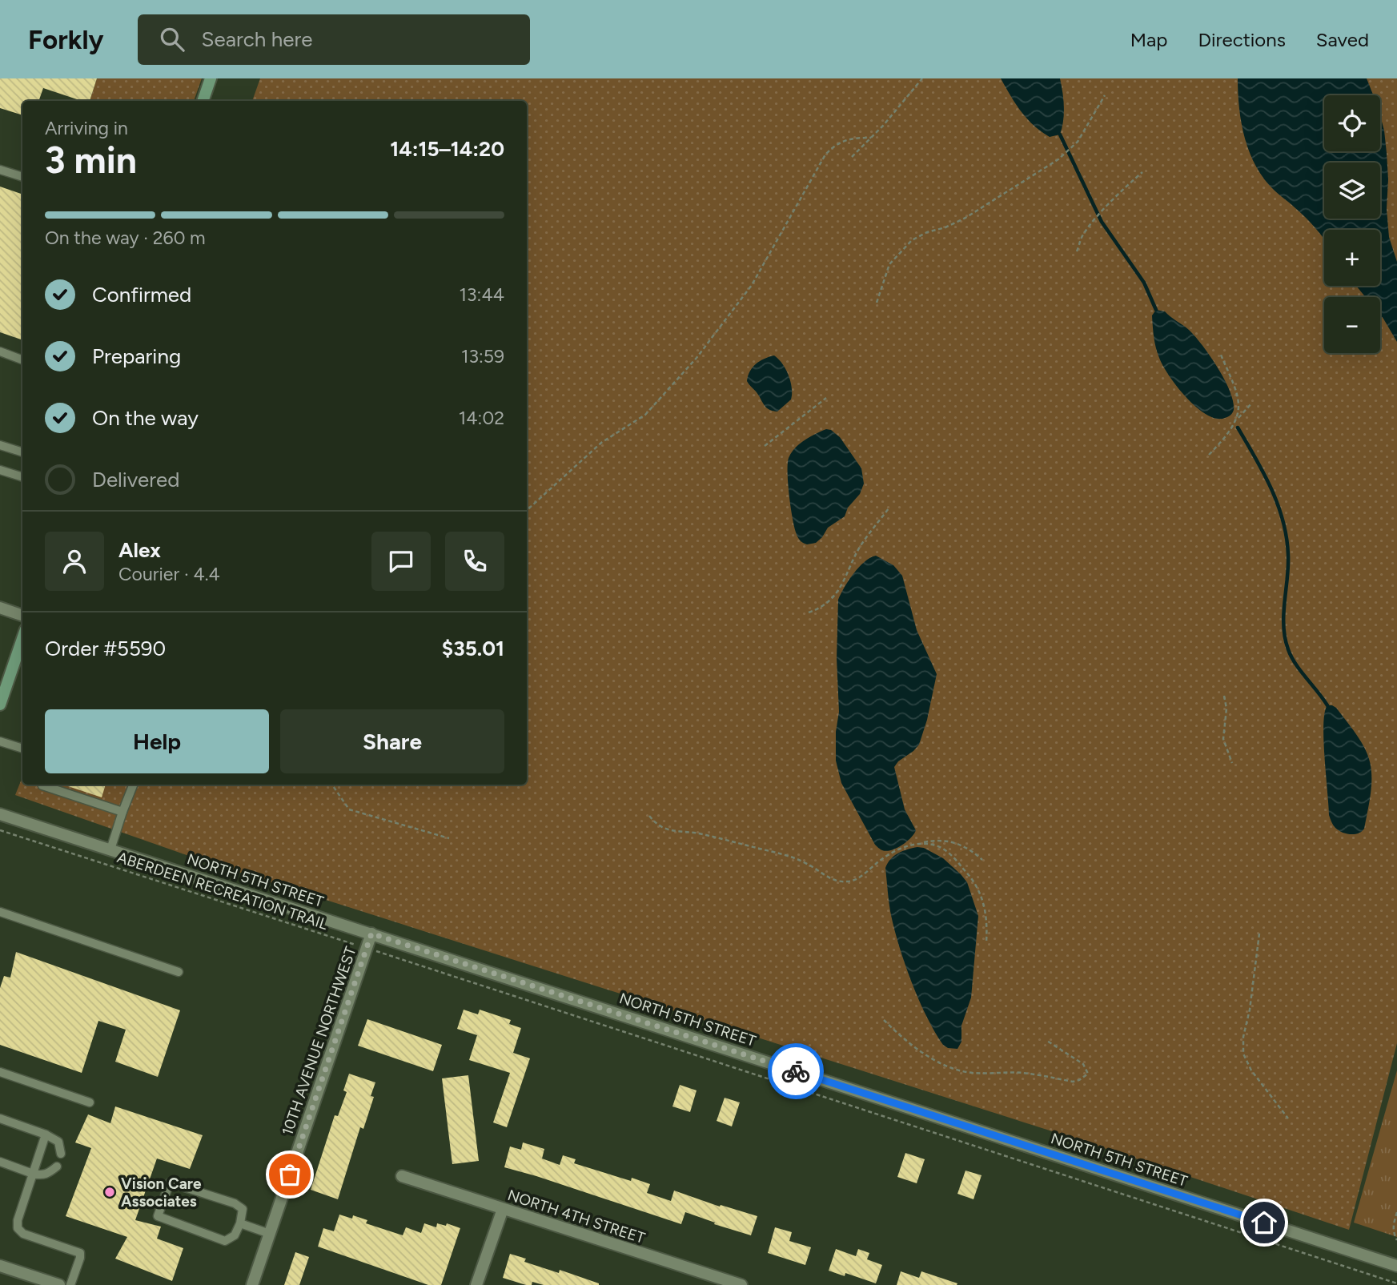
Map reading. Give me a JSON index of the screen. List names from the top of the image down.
{
  "streets": {
    "street": ["NORTH 5TH STREET", "10TH AVENUE NORTHWEST", "NORTH 4TH STREET"],
    "path": ["ABERDEEN RECREATION TRAIL"]
  },
  "crossings": [
    ["NORTH 5TH STREET", "10TH AVENUE NORTHWEST"],
    ["ABERDEEN RECREATION TRAIL", "10TH AVENUE NORTHWEST"]
  ],
  "places": ["Vision Care Associates"],
  "page": {
    "header": "Forkly",
    "search": "Search here",
    "nav": ["Map", "Directions", "Saved"],
    "map_buttons": ["+", "−"],
    "heading": ["3 min", "Arriving in", "14:15–14:20"],
    "panel": [
      "Alex",
      "Courier · 4.4",
      "Order #5590",
      "$35.01"
    ],
    "bar": "On the way · 260 m",
    "list": [
      ["Confirmed", "13:44"],
      ["Preparing", "13:59"],
      ["On the way", "14:02"],
      "Delivered"
    ],
    "buttons": ["Help", "Share"]
  }
}
